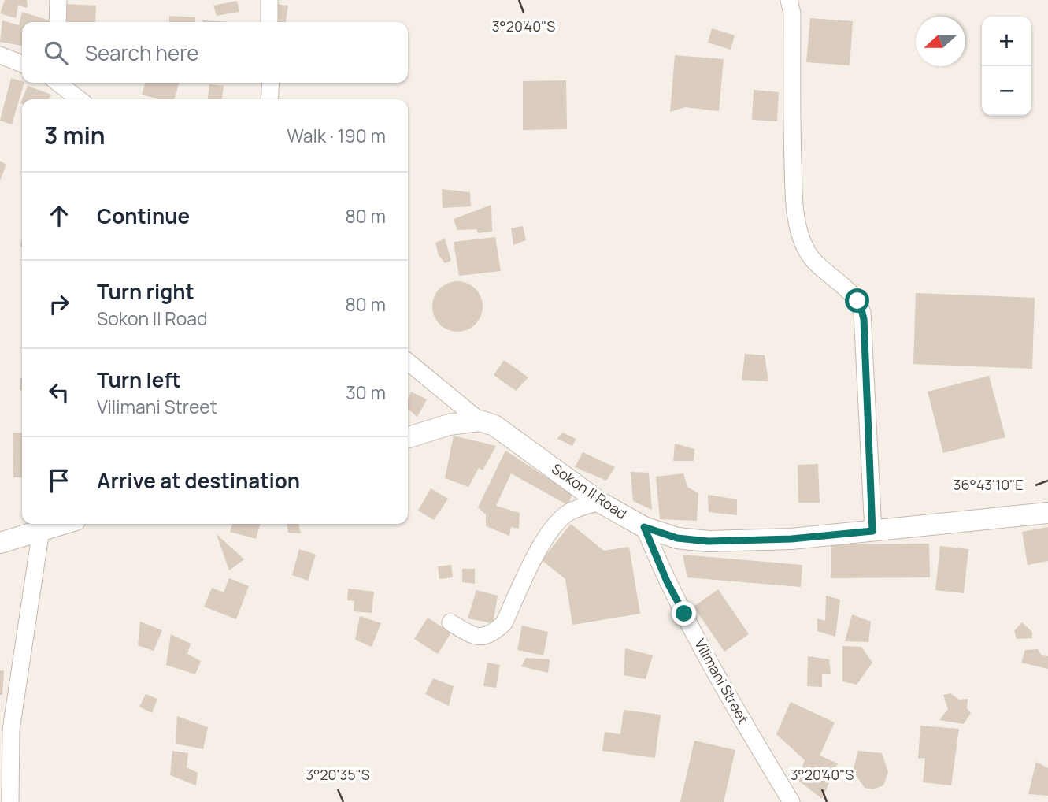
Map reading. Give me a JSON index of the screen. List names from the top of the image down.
{
  "streets": {
    "street": ["Sokon II Road", "Vilimani Street"]
  },
  "crossings": [
    ["Sokon II Road", "Vilimani Street"]
  ],
  "north": "left",
  "page": {
    "map_buttons": ["+", "−"],
    "search": "Search here",
    "heading": ["3 min", "Walk · 190 m"],
    "list": [
      ["Continue", "80 m"],
      ["Turn right", "Sokon II Road", "80 m"],
      ["Turn left", "Vilimani Street", "30 m"],
      "Arrive at destination"
    ]
  },
  "coordinates": ["3°20'40\"S", "36°43'10\"E", "3°20'35\"S"]
}
